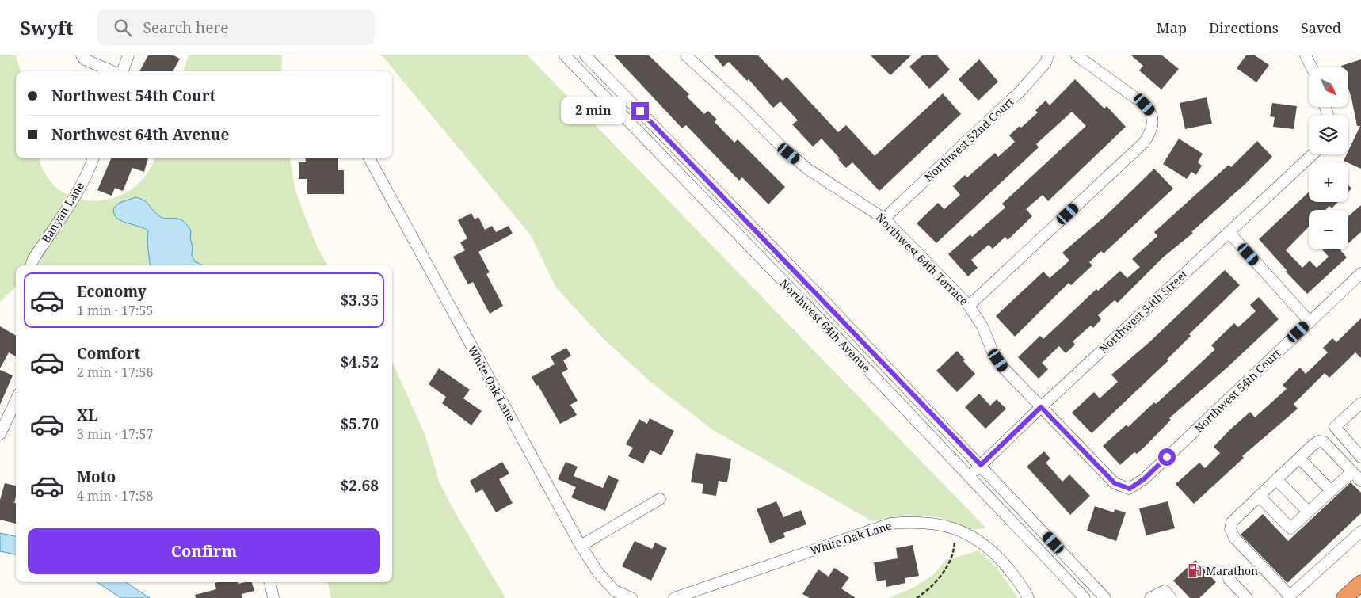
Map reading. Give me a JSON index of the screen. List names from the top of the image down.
{
  "streets": {
    "street": [
      "Northwest 52nd Court",
      "Banyan Lane",
      "Northwest 64th Terrace",
      "Northwest 54th Street",
      "Northwest 64th Avenue",
      "White Oak Lane",
      "Northwest 54th Court"
    ]
  },
  "crossings": [
    ["Northwest 52nd Court", "Northwest 64th Terrace"],
    ["Northwest 64th Terrace", "Northwest 54th Street"],
    ["Northwest 64th Terrace", "Northwest 54th Court"],
    ["Northwest 54th Street", "Northwest 64th Avenue"]
  ],
  "places": {
    "fuel station": ["Marathon"]
  },
  "north": "bottom right",
  "page": {
    "header": "Swyft",
    "search": "Search here",
    "nav": ["Map", "Directions", "Saved"],
    "map_buttons": ["+", "−"],
    "banner": ["Northwest 54th Court", "Northwest 64th Avenue"],
    "bubble": "2 min",
    "list": [
      {
        "name": "Economy",
        "note": "1 min · 17:55",
        "value": "$3.35"
      },
      {
        "name": "Comfort",
        "note": "2 min · 17:56",
        "value": "$4.52"
      },
      {
        "name": "XL",
        "note": "3 min · 17:57",
        "value": "$5.70"
      },
      {
        "name": "Moto",
        "note": "4 min · 17:58",
        "value": "$2.68"
      }
    ],
    "buttons": "Confirm"
  }
}
